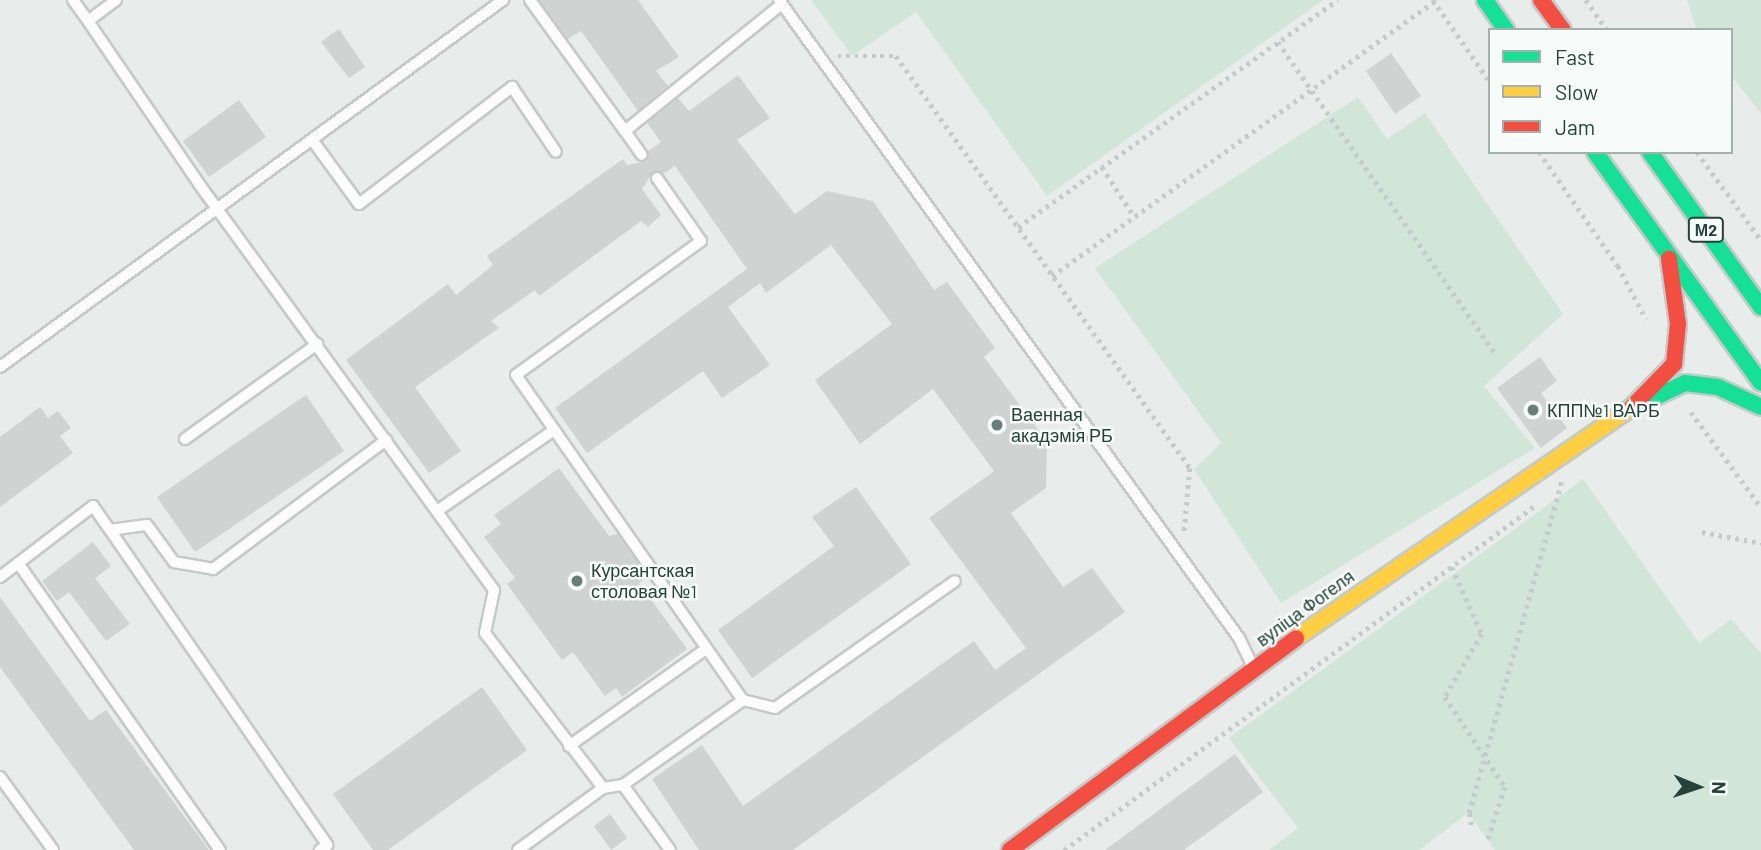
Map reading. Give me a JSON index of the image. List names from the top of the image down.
{
  "streets": {
    "main road": ["М2", "вуліца Фогеля"]
  },
  "places": ["КПП№1 ВАРБ", "Ваенная акадэмія РБ", "Курсантская столовая №1"],
  "legend": ["Fast", "Slow", "Jam"],
  "north": "right"
}
